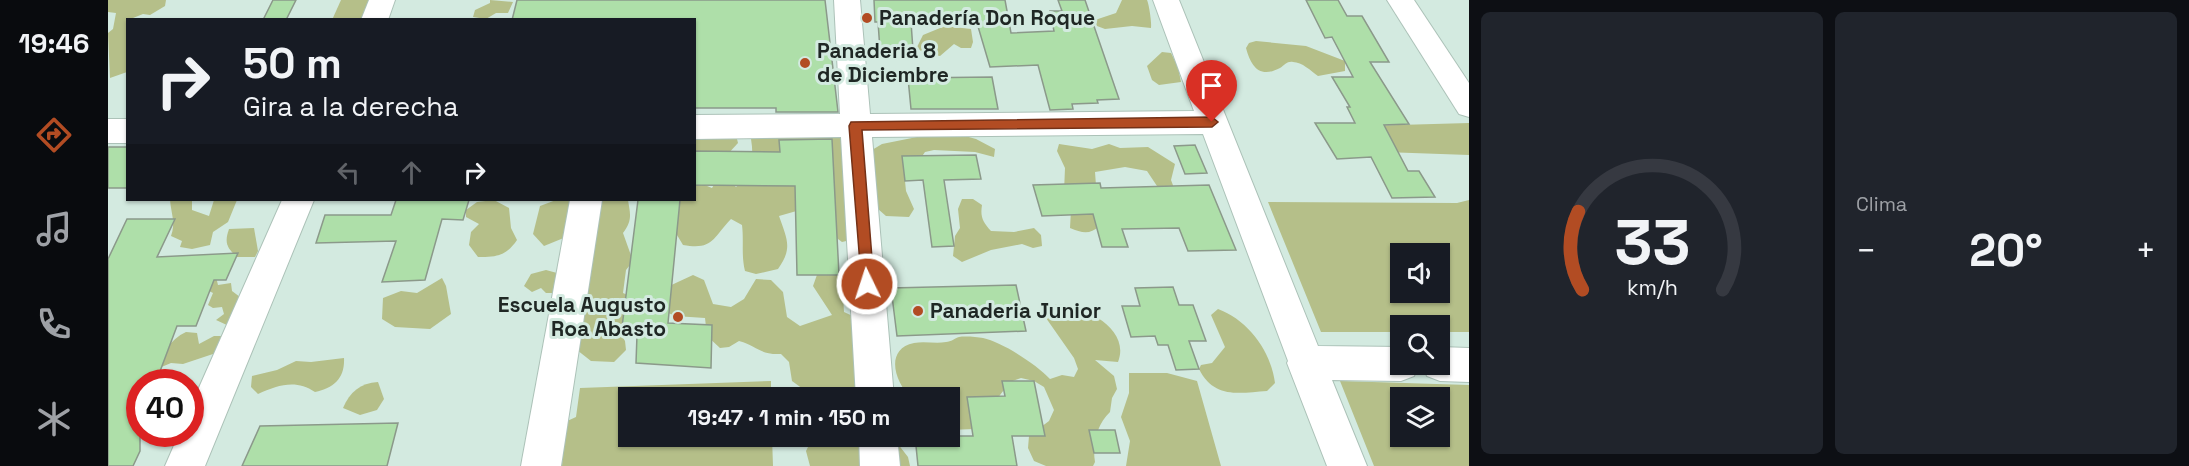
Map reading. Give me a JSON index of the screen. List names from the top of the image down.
{
  "places": [
    "Panadería Don Roque",
    "Panaderia 8 de Diciembre",
    "Panaderia Junior",
    "Escuela Augusto Roa Abasto"
  ],
  "page": {
    "tabs": "19:46",
    "tile": "Clima",
    "turn": ["50 m", "Gira a la derecha"],
    "heat": ["−", "20°", "+"],
    "limit": "40",
    "trip": "19:47 · 1 min · 150 m",
    "gauge": ["33", "km/h"]
  }
}
